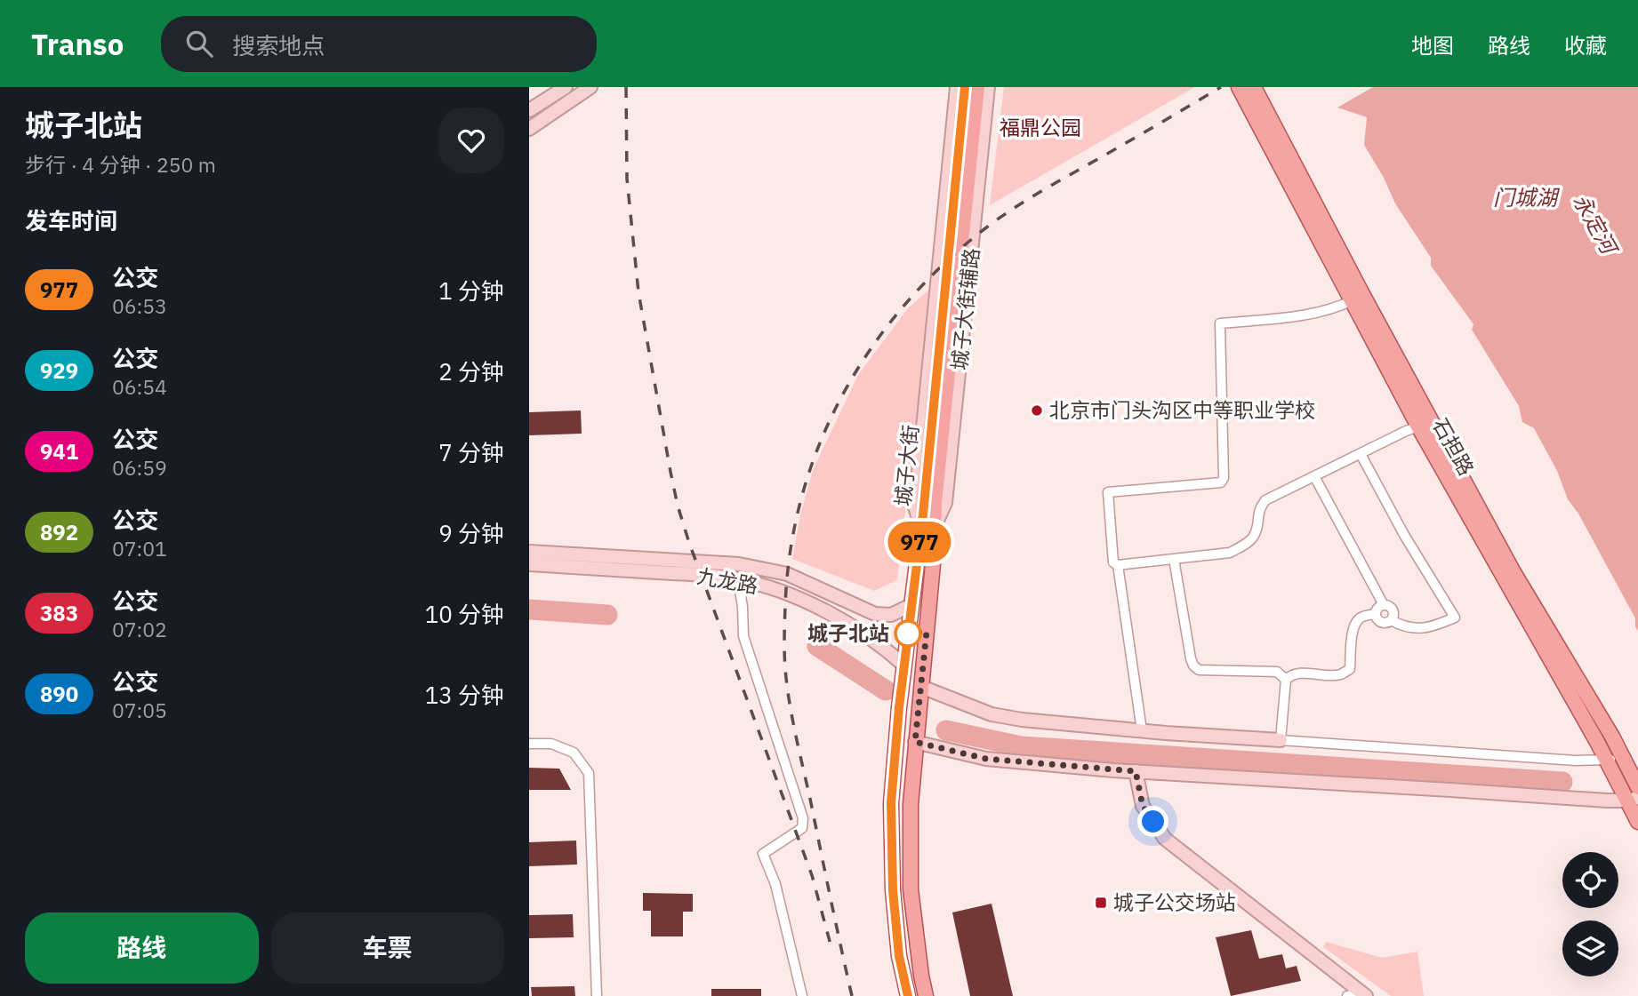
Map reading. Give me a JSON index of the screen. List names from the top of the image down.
{
  "streets": {
    "main road": ["石担路", "城子大街"],
    "street": ["城子大街辅路", "九龙路"]
  },
  "crossings": [
    ["城子大街辅路", "城子大街"],
    ["城子大街", "九龙路"]
  ],
  "water": ["门城湖", "永定河"],
  "parks": ["福鼎公园"],
  "places": {
    "other": ["北京市门头沟区中等职业学校", "城子北站"],
    "transit": ["城子公交场站"]
  },
  "lines": ["bus line 977"],
  "page": {
    "header": "Transo",
    "search": "搜索地点",
    "nav": ["地图", "路线", "收藏"],
    "heading": [
      ["城子北站", "步行 · 4 分钟 · 250 m"],
      "发车时间"
    ],
    "on_map": "977",
    "list": [
      {
        "mark": "977",
        "name": "公交",
        "note": "06:53",
        "value": "1 分钟"
      },
      {
        "mark": "929",
        "name": "公交",
        "note": "06:54",
        "value": "2 分钟"
      },
      {
        "mark": "941",
        "name": "公交",
        "note": "06:59",
        "value": "7 分钟"
      },
      {
        "mark": "892",
        "name": "公交",
        "note": "07:01",
        "value": "9 分钟"
      },
      {
        "mark": "383",
        "name": "公交",
        "note": "07:02",
        "value": "10 分钟"
      },
      {
        "mark": "890",
        "name": "公交",
        "note": "07:05",
        "value": "13 分钟"
      }
    ],
    "buttons": ["路线", "车票"]
  }
}
